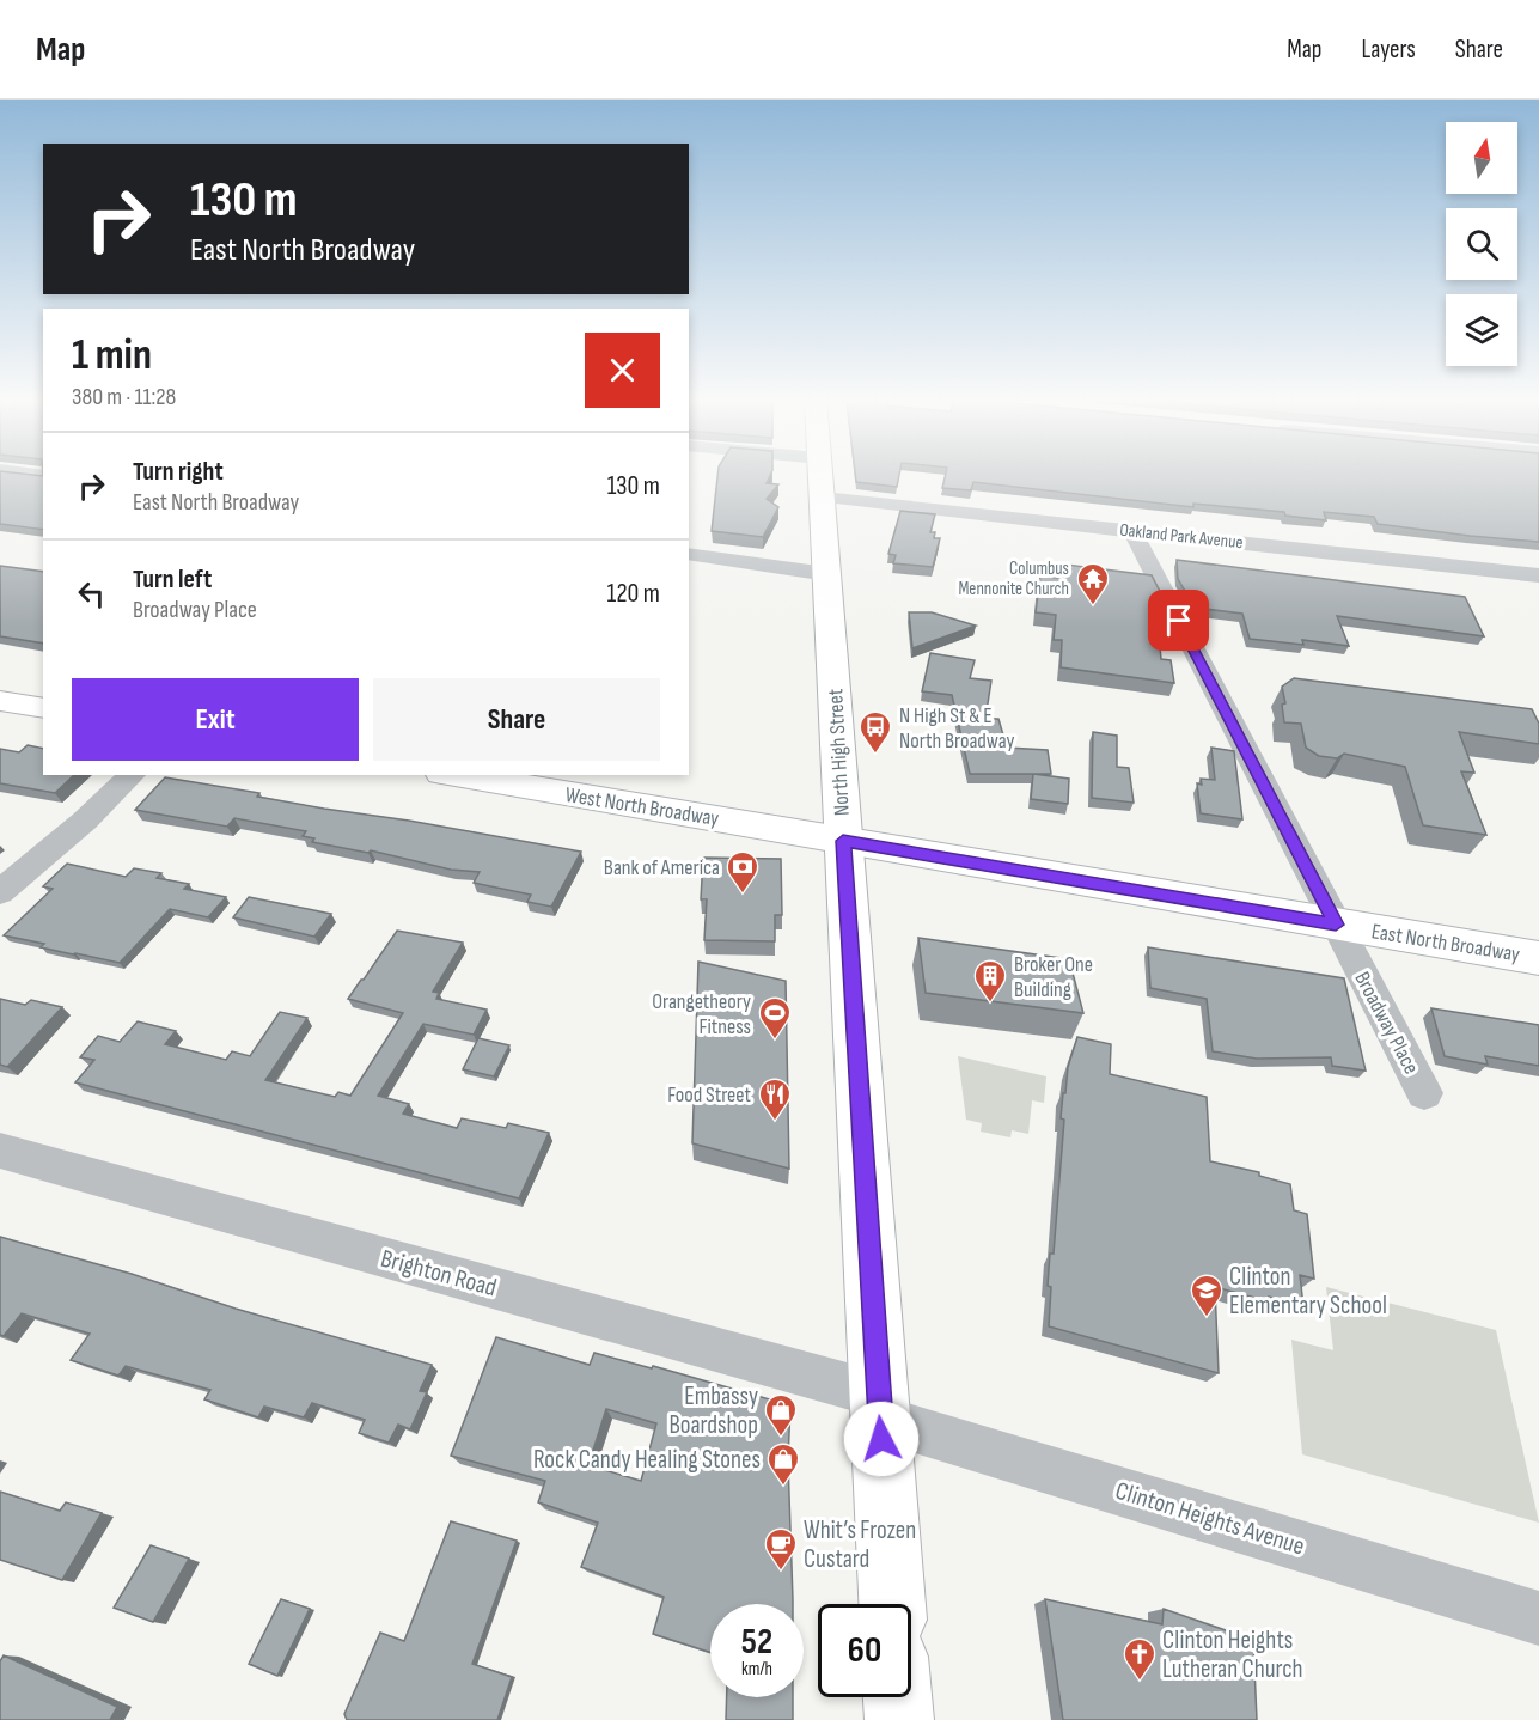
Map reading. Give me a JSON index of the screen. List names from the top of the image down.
{
  "streets": {
    "main road": ["North High Street", "West North Broadway", "East North Broadway"],
    "street": [
      "Oakland Park Avenue",
      "Broadway Place",
      "Brighton Road",
      "Clinton Heights Avenue"
    ]
  },
  "crossings": [
    ["Oakland Park Avenue", "North High Street"],
    ["Oakland Park Avenue", "Broadway Place"],
    ["North High Street", "West North Broadway"],
    ["North High Street", "East North Broadway"],
    ["North High Street", "Brighton Road"],
    ["North High Street", "Clinton Heights Avenue"],
    ["West North Broadway", "East North Broadway"],
    ["East North Broadway", "Broadway Place"],
    ["Brighton Road", "Clinton Heights Avenue"]
  ],
  "places": {
    "temple": ["Columbus Mennonite Church"],
    "bus stop": ["N High St & E North Broadway"],
    "bank": ["Bank of America"],
    "building": ["Broker One Building"],
    "sports": ["Orangetheory Fitness"],
    "restaurant": ["Food Street"],
    "school or university": ["Clinton Elementary School"],
    "shop": ["Embassy Boardshop", "Rock Candy Healing Stones"],
    "cafe": ["Whit’s Frozen Custard"],
    "church": ["Clinton Heights Lutheran Church"]
  },
  "north": "top",
  "page": {
    "header": "Map",
    "nav": ["Map", "Layers", "Share"],
    "turn": ["130 m", "East North Broadway"],
    "heading": ["1 min", "380 m · 11:28"],
    "list": [
      {
        "name": "Turn right",
        "note": "East North Broadway",
        "value": "130 m"
      },
      {
        "name": "Turn left",
        "note": "Broadway Place",
        "value": "120 m"
      }
    ],
    "buttons": ["Exit", "Share"],
    "speed": "52 km/h",
    "limit": "60"
  }
}
